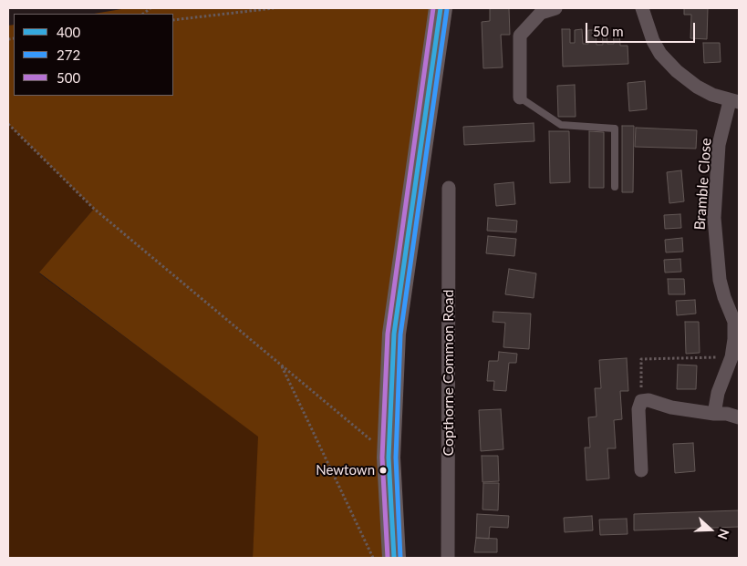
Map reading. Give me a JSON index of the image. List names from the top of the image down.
{
  "streets": {
    "street": ["Bramble Close", "Copthorne Common Road"]
  },
  "places": ["Newtown"],
  "lines": ["transit line 400", "transit line 500", "transit line 272"],
  "legend": ["400", "272", "500"],
  "scale_bar": "50 m",
  "north": "right"
}
